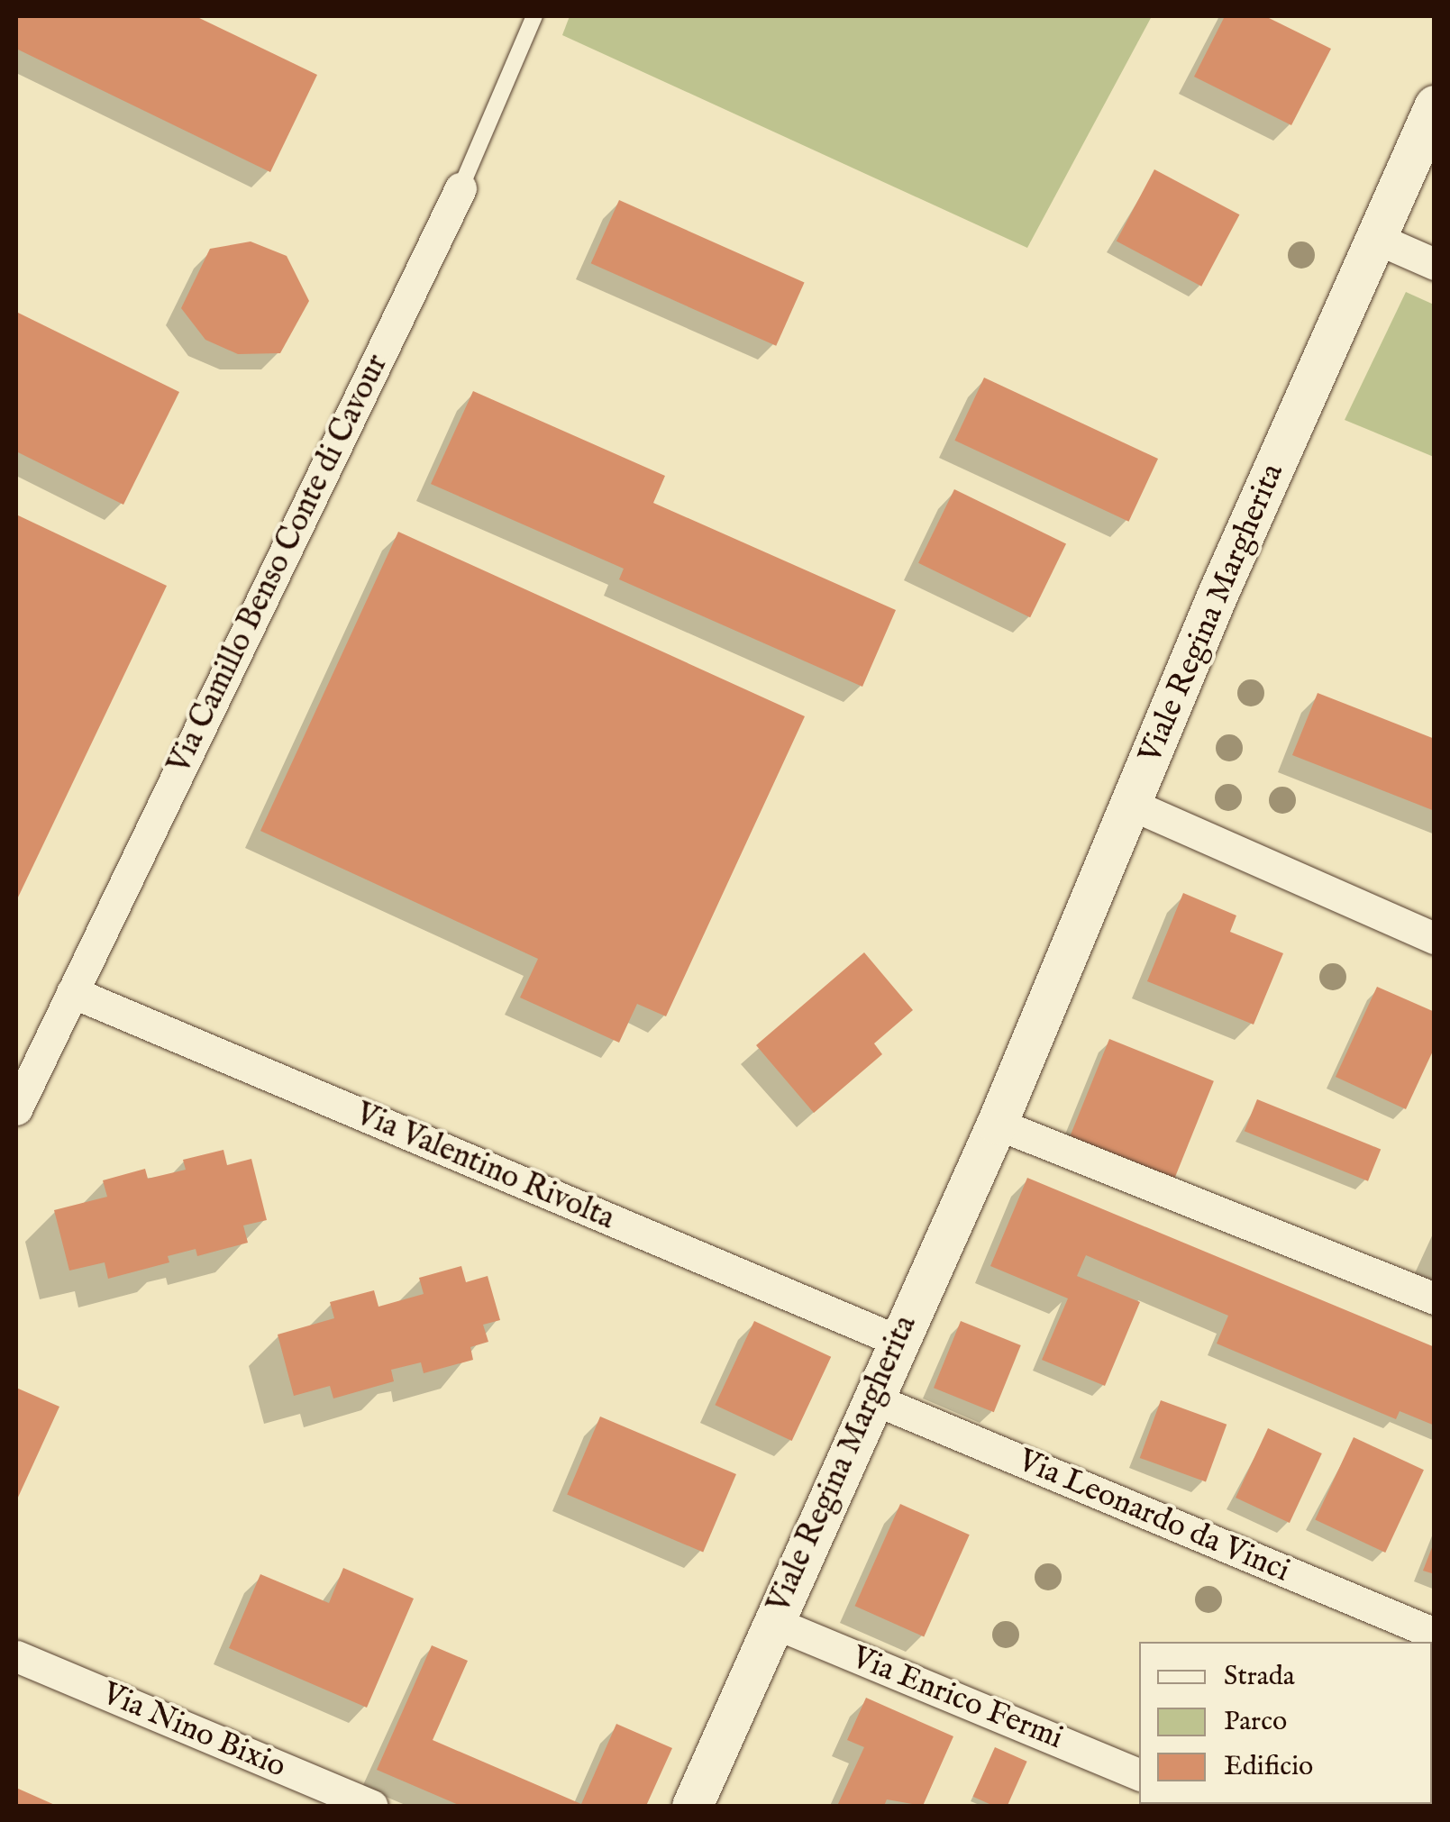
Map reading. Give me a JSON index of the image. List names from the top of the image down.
{
  "streets": {
    "street": [
      "Via Camillo Benso Conte di Cavour",
      "Viale Regina Margherita",
      "Via Valentino Rivolta",
      "Via Leonardo da Vinci",
      "Via Enrico Fermi",
      "Via Nino Bixio"
    ]
  },
  "crossings": [
    ["Via Camillo Benso Conte di Cavour", "Via Valentino Rivolta"],
    ["Viale Regina Margherita", "Via Valentino Rivolta"],
    ["Viale Regina Margherita", "Via Leonardo da Vinci"],
    ["Viale Regina Margherita", "Via Enrico Fermi"]
  ],
  "legend": ["Strada", "Parco", "Edificio"]
}
